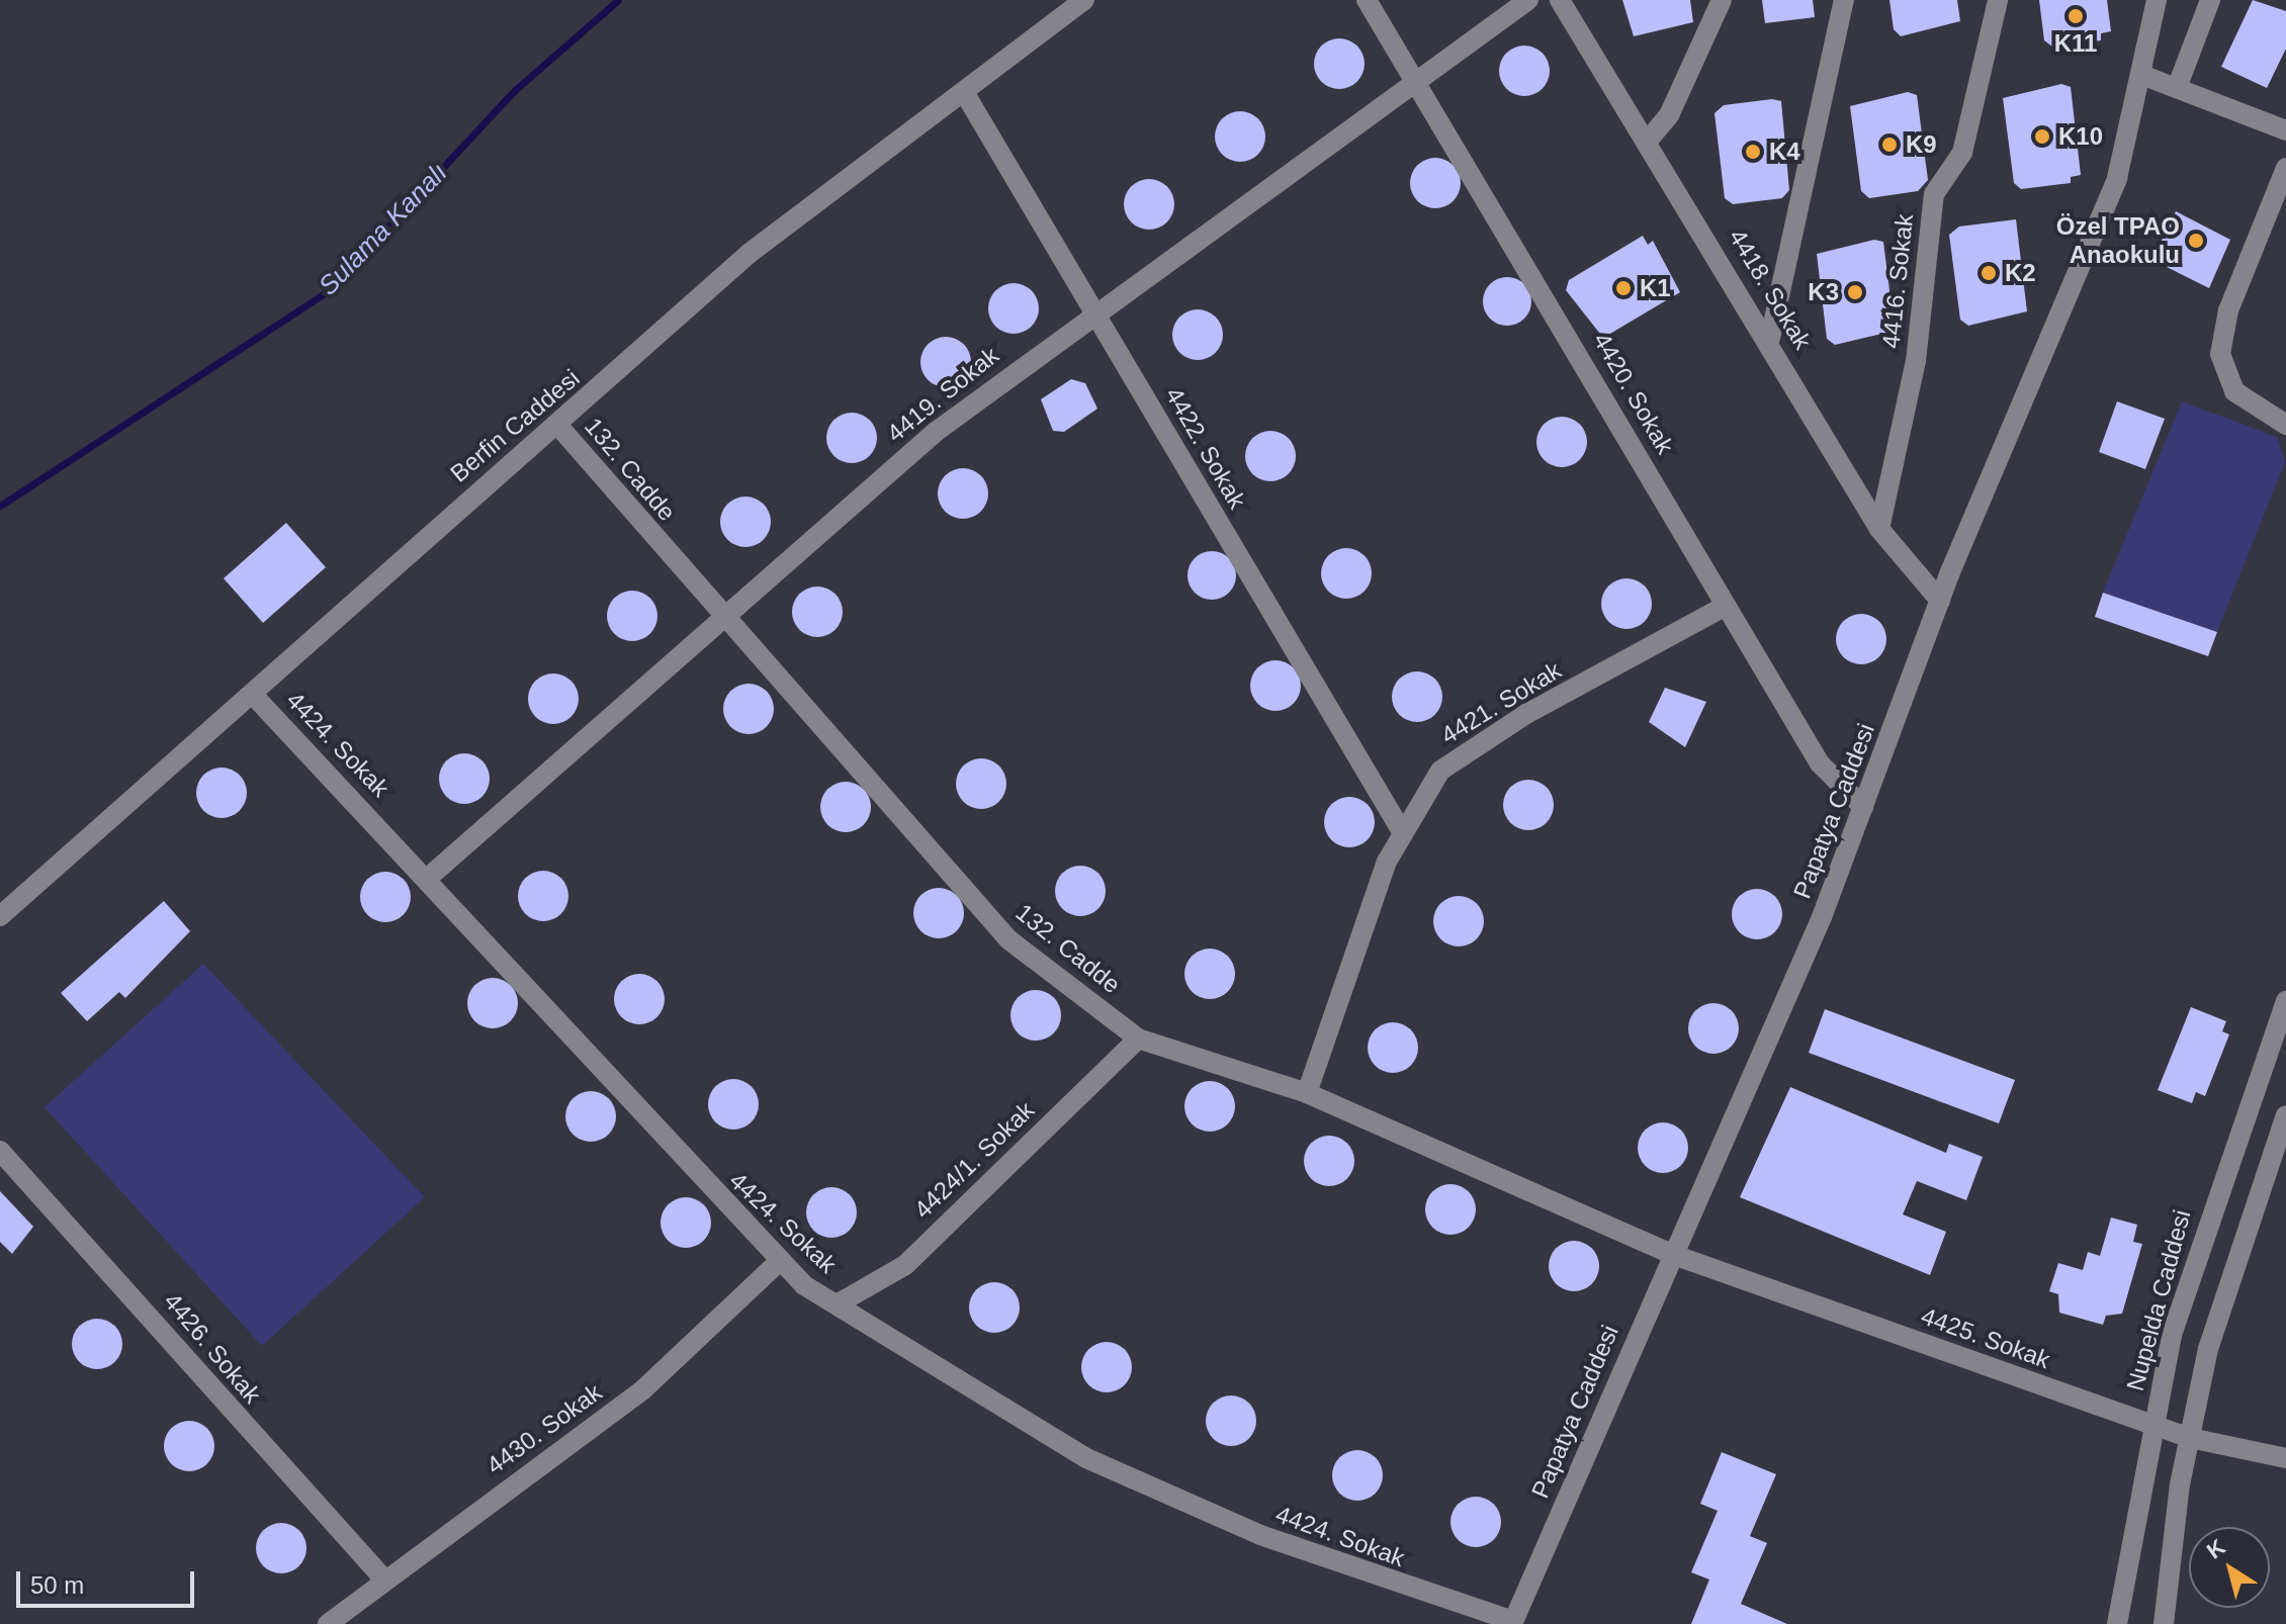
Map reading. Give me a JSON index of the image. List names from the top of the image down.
{
  "streets": {
    "street": [
      "4416. Sokak",
      "4418. Sokak",
      "4420. Sokak",
      "4419. Sokak",
      "Berfin Caddesi",
      "4422. Sokak",
      "132. Cadde",
      "4421. Sokak",
      "4424. Sokak",
      "Papatya Caddesi",
      "4424/1. Sokak",
      "Nupelda Caddesi",
      "4425. Sokak",
      "4426. Sokak",
      "4430. Sokak"
    ]
  },
  "crossings": [
    ["4416. Sokak", "4418. Sokak"],
    ["4418. Sokak", "Papatya Caddesi"],
    ["4420. Sokak", "4419. Sokak"],
    ["4420. Sokak", "4421. Sokak"],
    ["4420. Sokak", "Papatya Caddesi"],
    ["4419. Sokak", "4422. Sokak"],
    ["4419. Sokak", "132. Cadde"],
    ["4419. Sokak", "4424. Sokak"],
    ["Berfin Caddesi", "4422. Sokak"],
    ["Berfin Caddesi", "132. Cadde"],
    ["Berfin Caddesi", "4424. Sokak"],
    ["4422. Sokak", "4421. Sokak"],
    ["132. Cadde", "4421. Sokak"],
    ["132. Cadde", "Papatya Caddesi"],
    ["132. Cadde", "4424/1. Sokak"],
    ["132. Cadde", "4425. Sokak"],
    ["4424. Sokak", "Papatya Caddesi"],
    ["4424. Sokak", "4424/1. Sokak"],
    ["4424. Sokak", "4430. Sokak"],
    ["Papatya Caddesi", "4425. Sokak"],
    ["Nupelda Caddesi", "4425. Sokak"],
    ["4426. Sokak", "4430. Sokak"]
  ],
  "water": ["Sulama Kanalı"],
  "places": [
    "K11",
    "K10",
    "K9",
    "K4",
    "Özel TPAO Anaokulu",
    "K2",
    "K1",
    "K3"
  ],
  "scale_bar": "50 m",
  "north": "top left"
}
